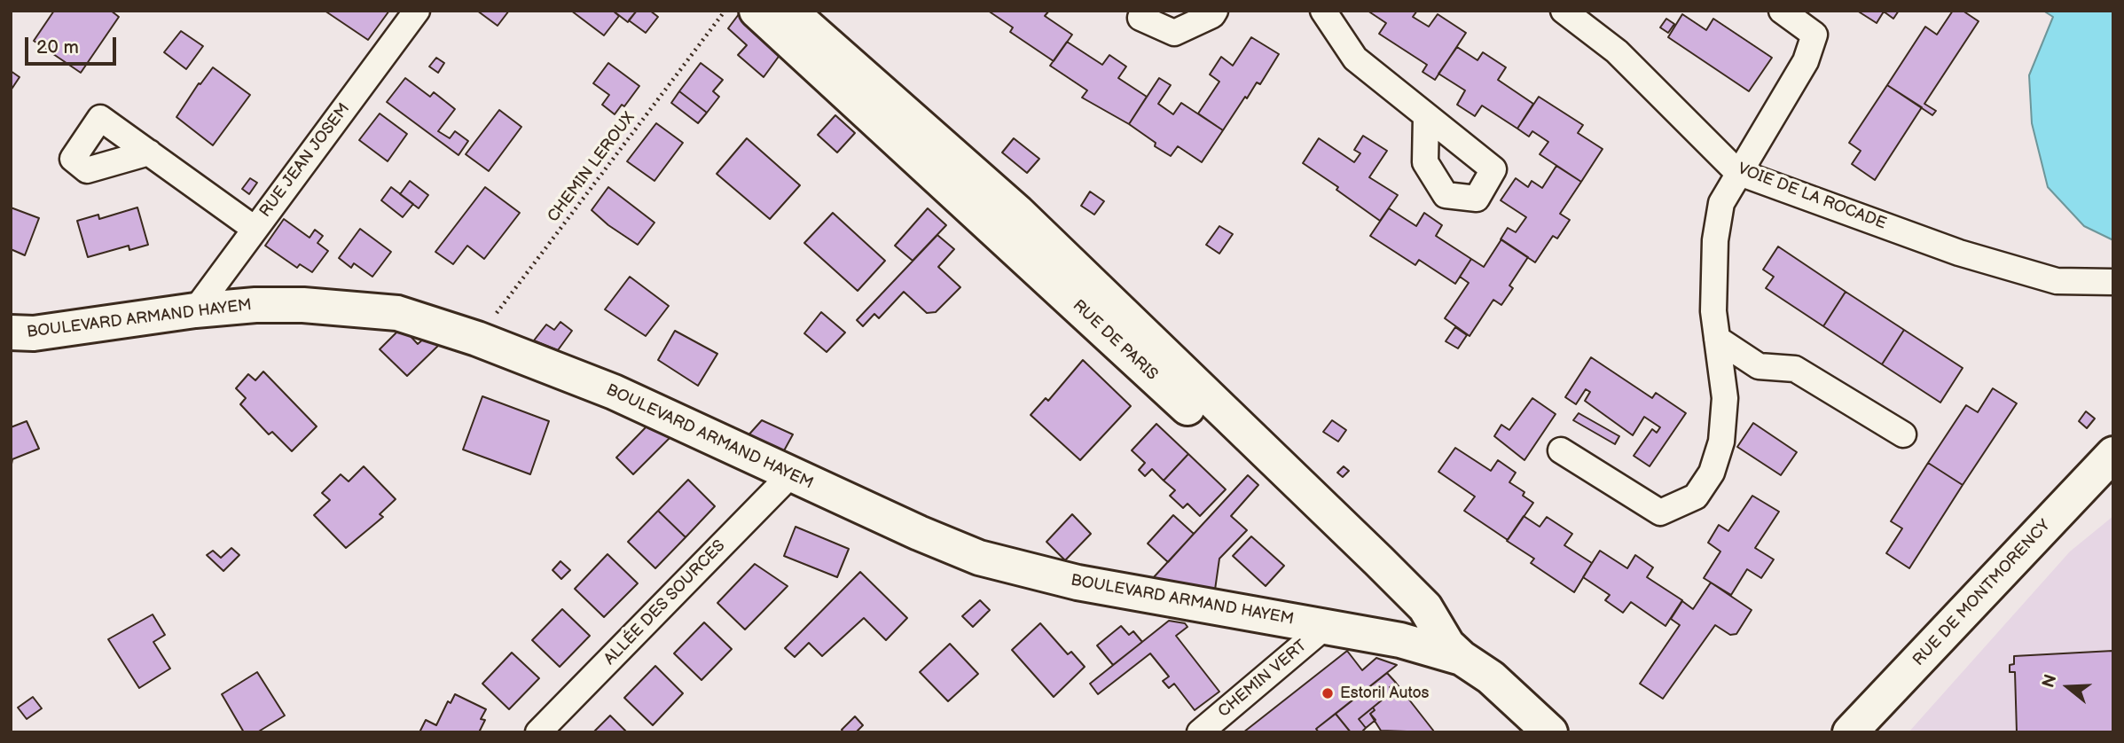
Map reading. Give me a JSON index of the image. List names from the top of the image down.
{
  "streets": {
    "main road": ["BOULEVARD ARMAND HAYEM", "RUE DE PARIS", "RUE DE MONTMORENCY"],
    "street": [
      "RUE JEAN JOSEM",
      "VOIE DE LA ROCADE",
      "ALLÉE DES SOURCES",
      "CHEMIN VERT"
    ],
    "path": ["CHEMIN LEROUX"]
  },
  "crossings": [
    ["RUE JEAN JOSEM", "BOULEVARD ARMAND HAYEM"],
    ["CHEMIN LEROUX", "BOULEVARD ARMAND HAYEM"],
    ["BOULEVARD ARMAND HAYEM", "RUE DE PARIS"],
    ["BOULEVARD ARMAND HAYEM", "ALLÉE DES SOURCES"],
    ["BOULEVARD ARMAND HAYEM", "CHEMIN VERT"]
  ],
  "places": ["Estoril Autos"],
  "scale_bar": "20 m",
  "north": "left"
}
